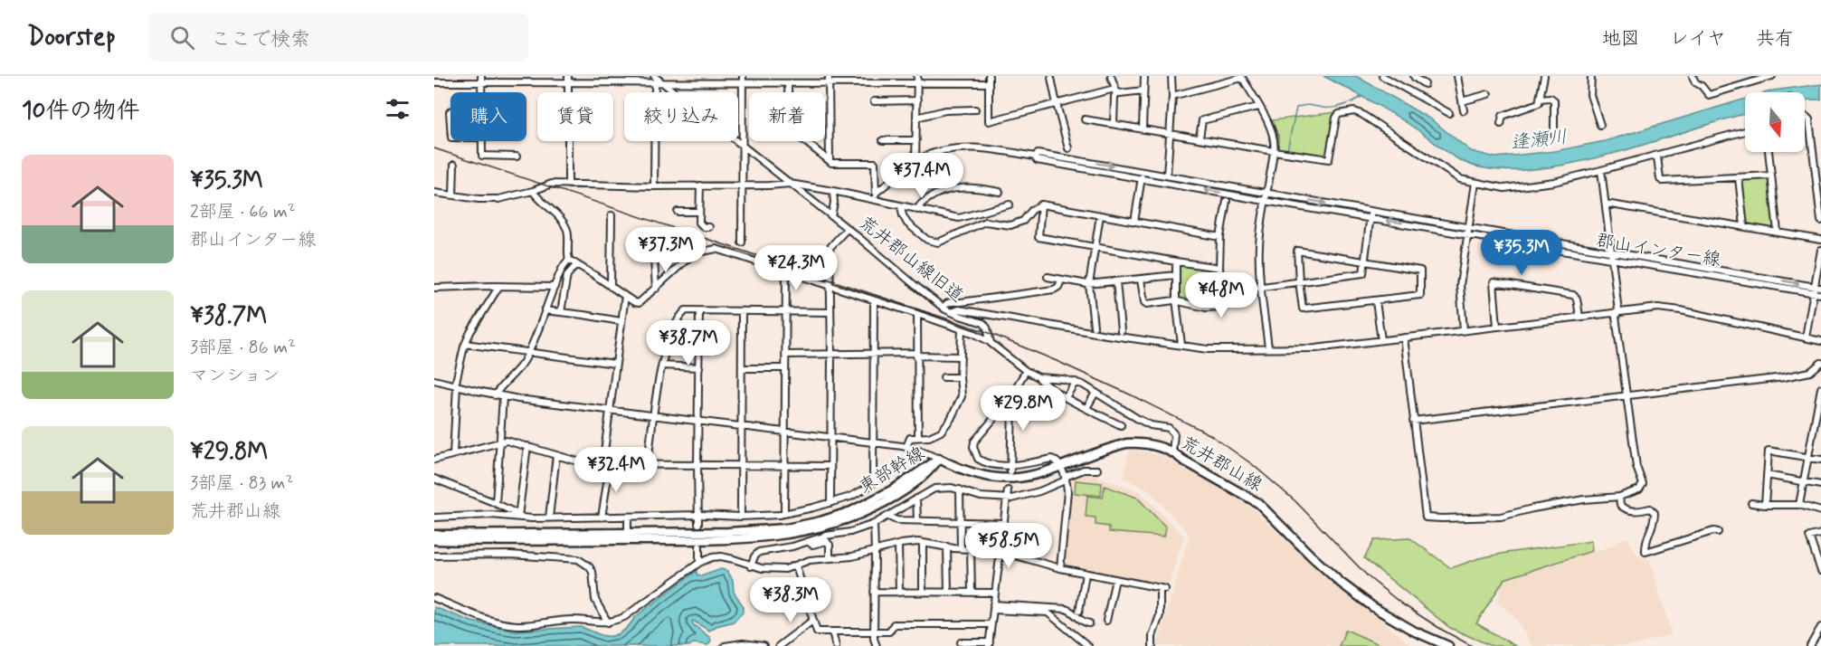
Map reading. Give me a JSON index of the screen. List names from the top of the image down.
{
  "streets": {
    "main road": ["荒井郡山線", "東部幹線"],
    "street": ["郡山インター線", "荒井郡山線旧道"]
  },
  "crossings": [
    ["荒井郡山線旧道", "荒井郡山線"],
    ["荒井郡山線", "東部幹線"]
  ],
  "water": ["逢瀬川"],
  "north": "bottom",
  "page": {
    "header": "Doorstep",
    "search": "ここで検索",
    "nav": ["地図", "レイヤ", "共有"],
    "heading": "10件の物件",
    "chip": [
      "購入",
      "賃貸",
      "絞り込み",
      "新着"
    ],
    "list": [
      {
        "name": "¥35.3M",
        "note": "2部屋 · 66 m² · 郡山インター線"
      },
      {
        "name": "¥38.7M",
        "note": "3部屋 · 86 m² · マンション"
      },
      {
        "name": "¥29.8M",
        "note": "3部屋 · 83 m² · 荒井郡山線"
      }
    ],
    "price": [
      "¥37.4M",
      "¥37.3M",
      "¥35.3M",
      "¥24.3M",
      "¥48M",
      "¥38.7M",
      "¥29.8M",
      "¥32.4M",
      "¥58.5M",
      "¥38.3M"
    ]
  }
}
